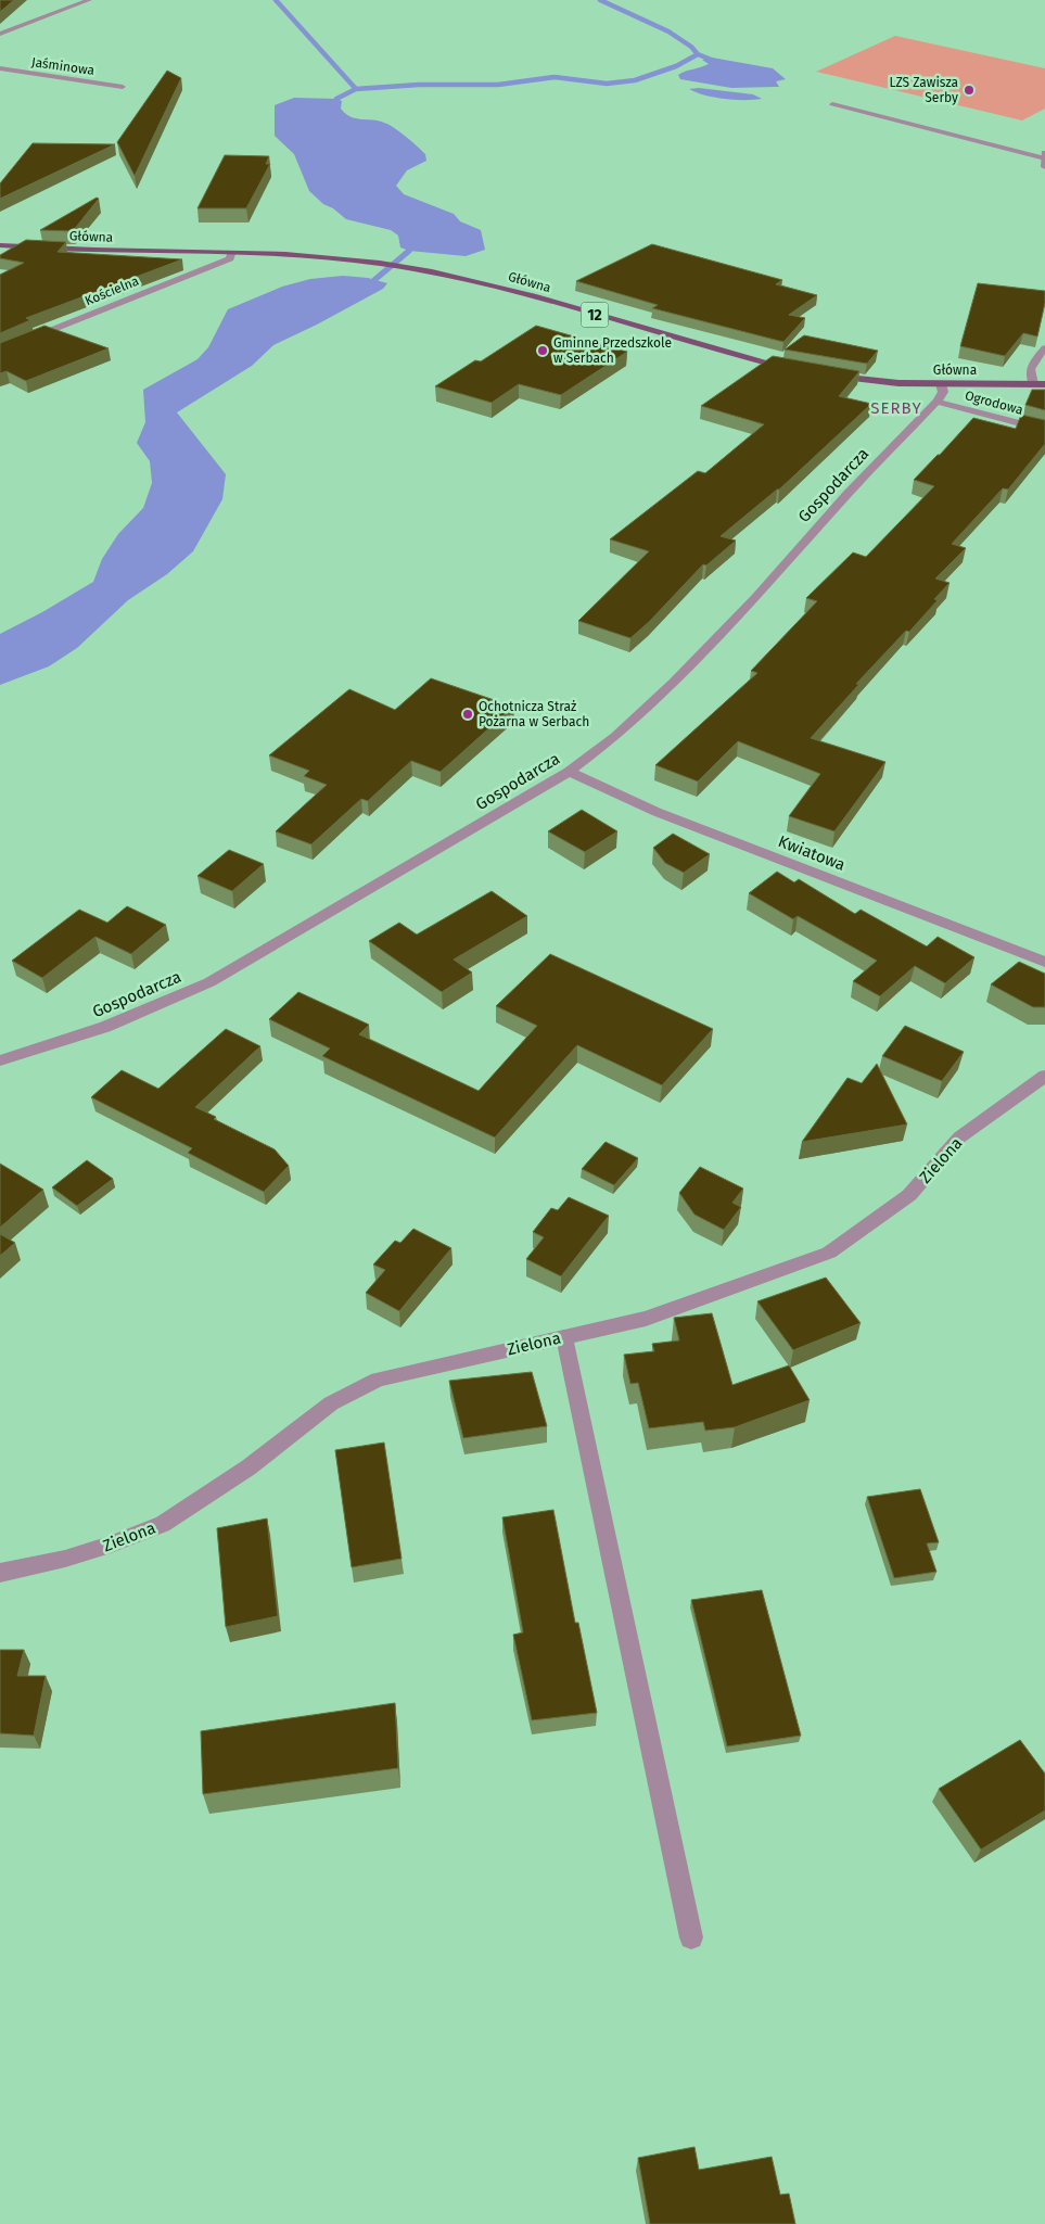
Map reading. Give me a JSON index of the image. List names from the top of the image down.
{
  "streets": {
    "main road": ["Główna", "12"],
    "street": [
      "Jaśminowa",
      "Kościelna",
      "Ogrodowa",
      "Gospodarcza",
      "Kwiatowa",
      "Zielona"
    ]
  },
  "crossings": [
    ["Główna", "Kościelna"],
    ["Główna", "Gospodarcza"],
    ["Ogrodowa", "Gospodarcza"],
    ["Gospodarcza", "Kwiatowa"]
  ],
  "districts": ["SERBY"],
  "places": ["LZS Zawisza Serby", "Gminne Przedszkole w Serbach", "Ochotnicza Straż Pożarna w Serbach"]
}
